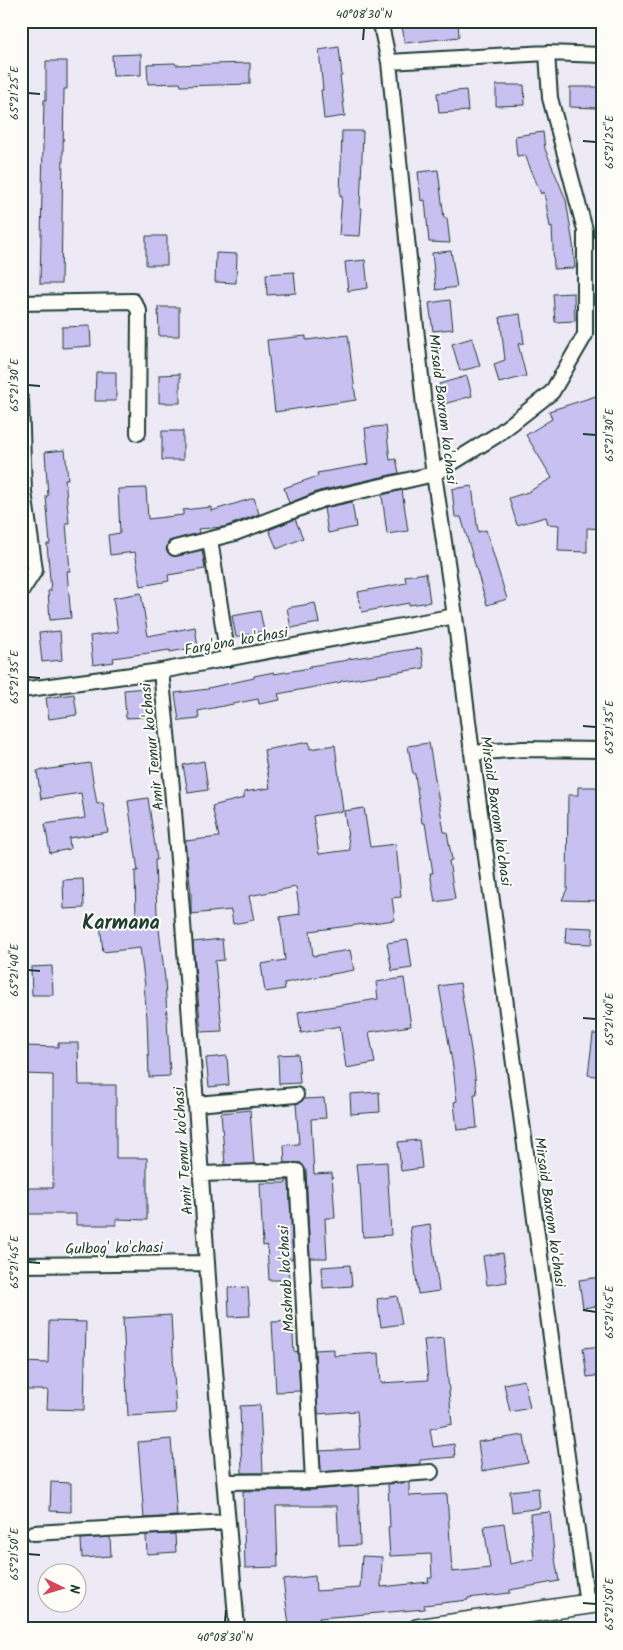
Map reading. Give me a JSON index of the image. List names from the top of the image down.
{
  "streets": {
    "street": [
      "Mirsaid Baxrom ko'chasi",
      "Farg'ona ko'chasi",
      "Amir Temur ko'chasi",
      "Gulbog' ko'chasi",
      "Mashrab ko'chasi"
    ]
  },
  "crossings": [
    ["Mirsaid Baxrom ko'chasi", "Farg'ona ko'chasi"],
    ["Farg'ona ko'chasi", "Amir Temur ko'chasi"],
    ["Amir Temur ko'chasi", "Gulbog' ko'chasi"],
    ["Amir Temur ko'chasi", "Mashrab ko'chasi"]
  ],
  "districts": ["Karmana"],
  "north": "right",
  "coordinates": [
    "40°08'30\"N",
    "65°21'25\"E",
    "65°21'30\"E",
    "65°21'35\"E",
    "65°21'40\"E",
    "65°21'45\"E",
    "65°21'50\"E"
  ]
}
